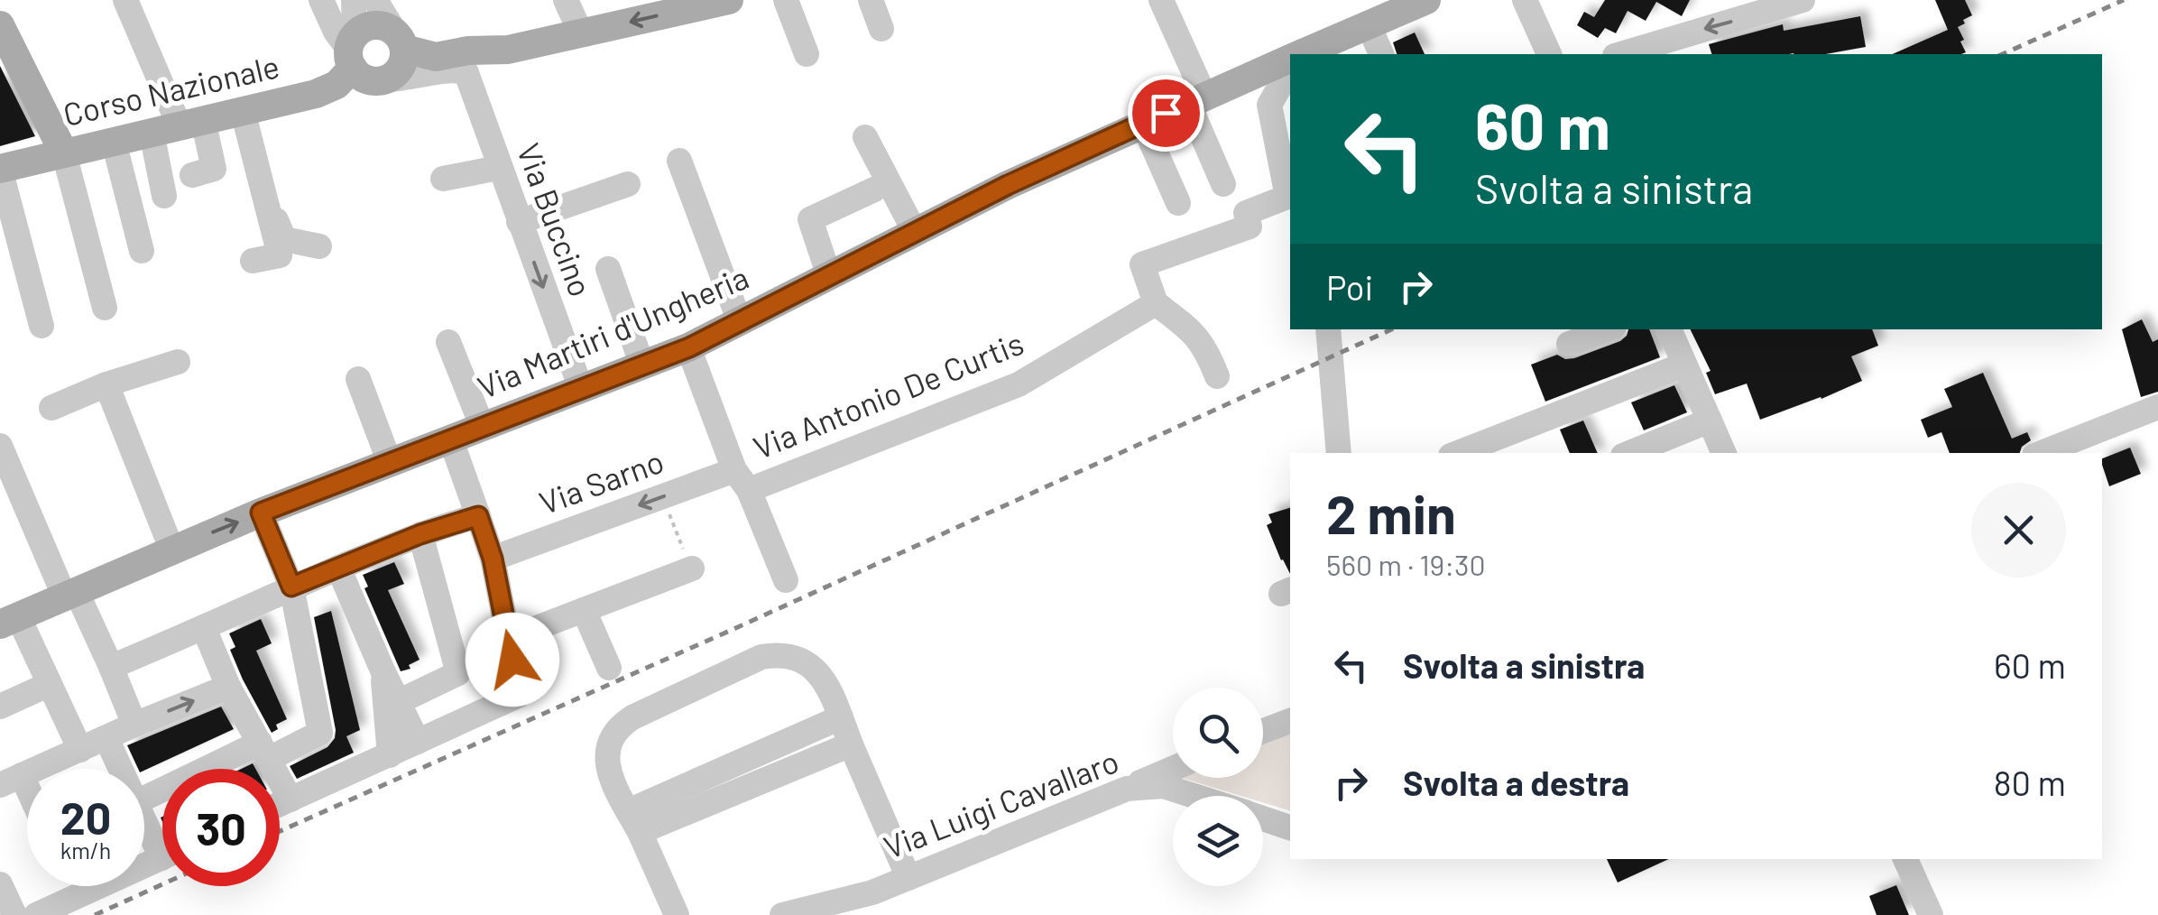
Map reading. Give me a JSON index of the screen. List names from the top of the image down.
{
  "streets": {
    "main road": ["Corso Nazionale", "Via Martiri d'Ungheria"],
    "street": [
      "Via Buccino",
      "Via Antonio De Curtis",
      "Via Sarno",
      "Via Luigi Cavallaro"
    ]
  },
  "crossings": [
    ["Via Buccino", "Via Martiri d'Ungheria"],
    ["Via Antonio De Curtis", "Via Sarno"]
  ],
  "page": {
    "turn": ["60 m", "Svolta a sinistra"],
    "then": "Poi",
    "heading": ["2 min", "560 m · 19:30"],
    "list": [
      {
        "name": "Svolta a sinistra",
        "value": "60 m"
      },
      {
        "name": "Svolta a destra",
        "value": "80 m"
      }
    ],
    "speed": "20 km/h",
    "limit": "30"
  }
}
